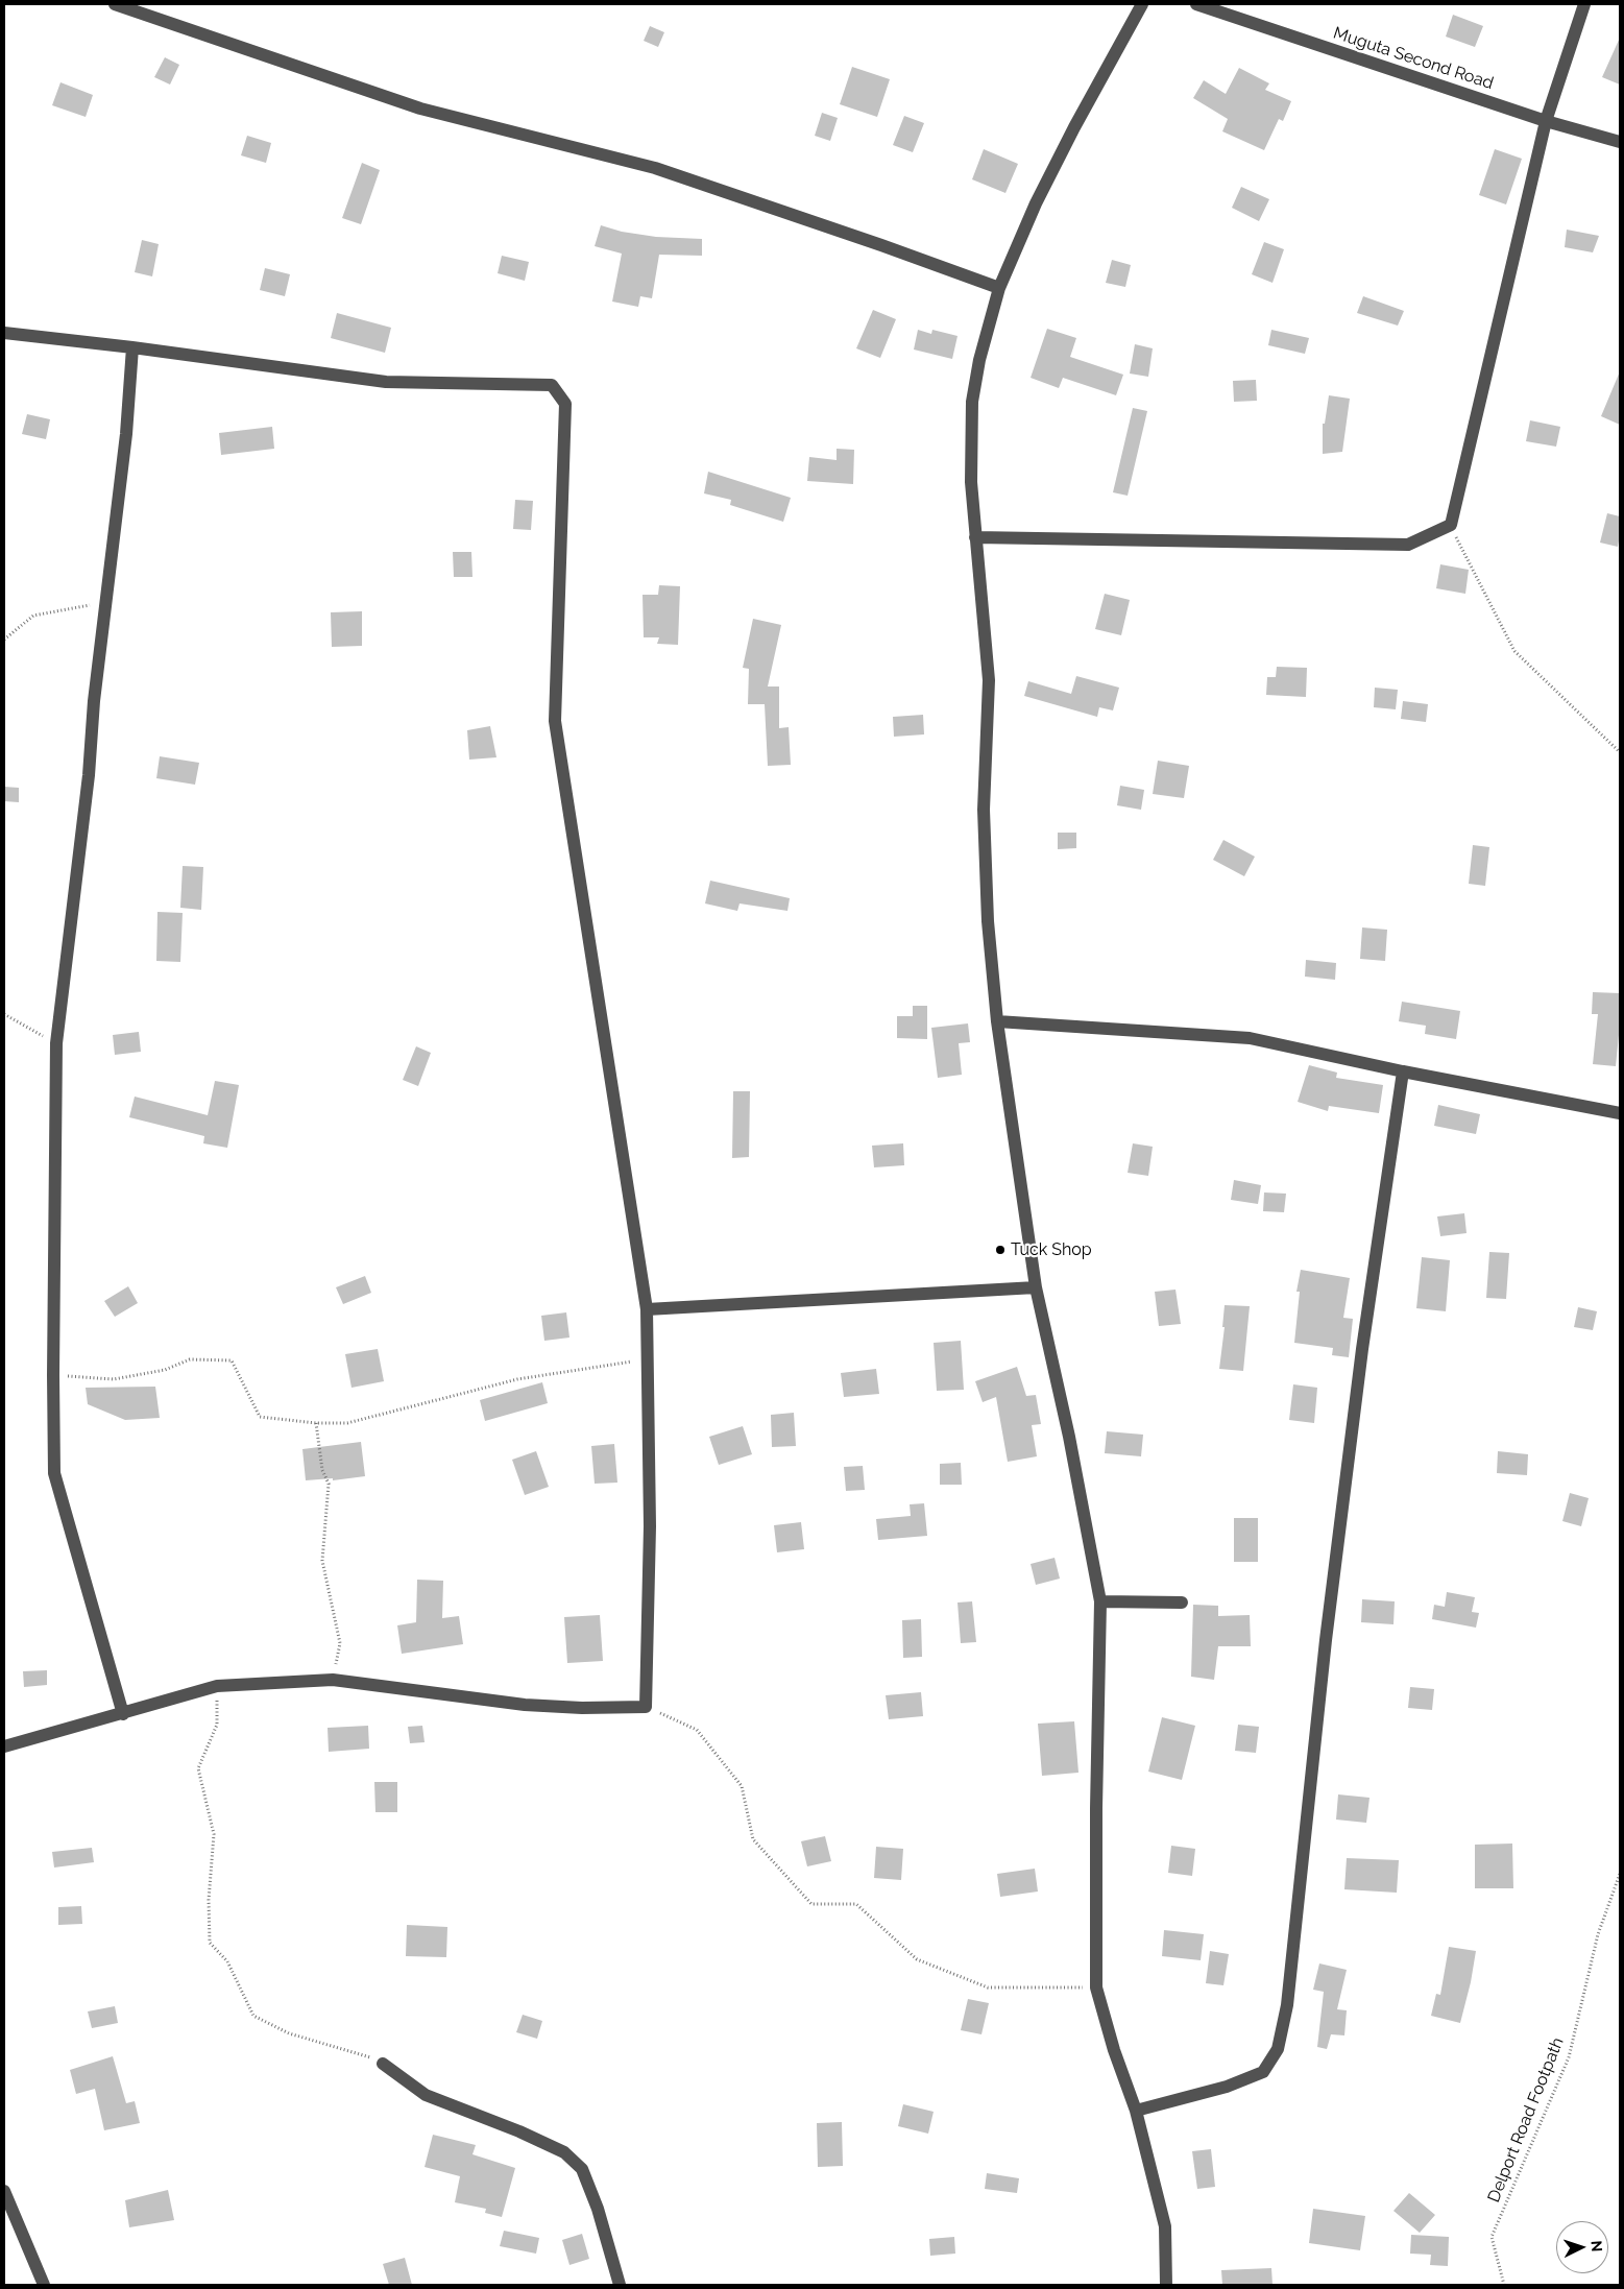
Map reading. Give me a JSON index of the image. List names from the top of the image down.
{
  "streets": {
    "street": ["Muguta Second Road"],
    "path": ["Delport Road Footpath"]
  },
  "places": ["Tuck Shop"],
  "north": "right"
}
